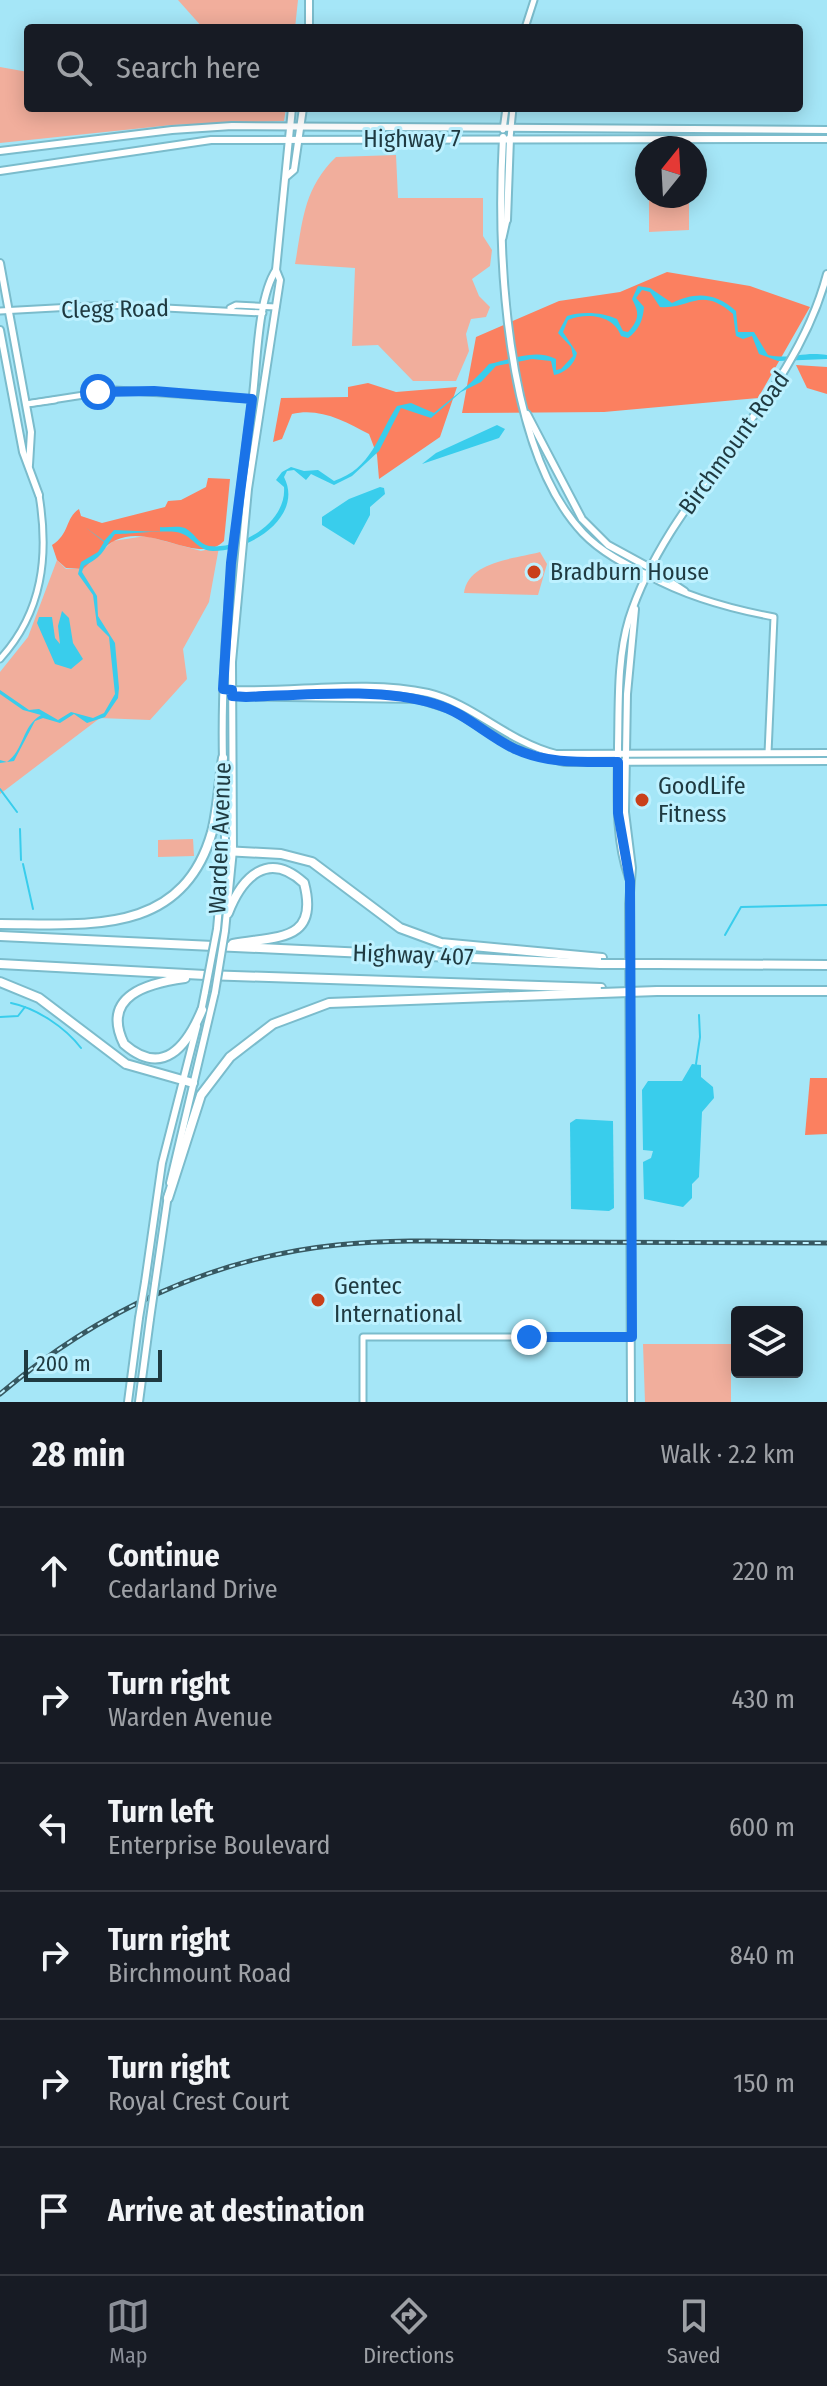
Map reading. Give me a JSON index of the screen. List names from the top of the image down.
{
  "streets": {
    "highway": ["Highway 407"],
    "main road": ["Highway 7", "Birchmount Road", "Warden Avenue"],
    "street": ["Clegg Road"]
  },
  "crossings": [
    ["Highway 7", "Warden Avenue"],
    ["Clegg Road", "Warden Avenue"]
  ],
  "places": ["Bradburn House", "GoodLife Fitness", "Gentec International"],
  "scale_bar": "200 m",
  "north": "top",
  "page": {
    "search": "Search here",
    "scale": "200 m",
    "heading": ["28 min", "Walk · 2.2 km"],
    "list": [
      ["Continue", "Cedarland Drive", "220 m"],
      ["Turn right", "Warden Avenue", "430 m"],
      ["Turn left", "Enterprise Boulevard", "600 m"],
      ["Turn right", "Birchmount Road", "840 m"],
      ["Turn right", "Royal Crest Court", "150 m"],
      "Arrive at destination"
    ],
    "nav": ["Map", "Directions", "Saved"]
  }
}
